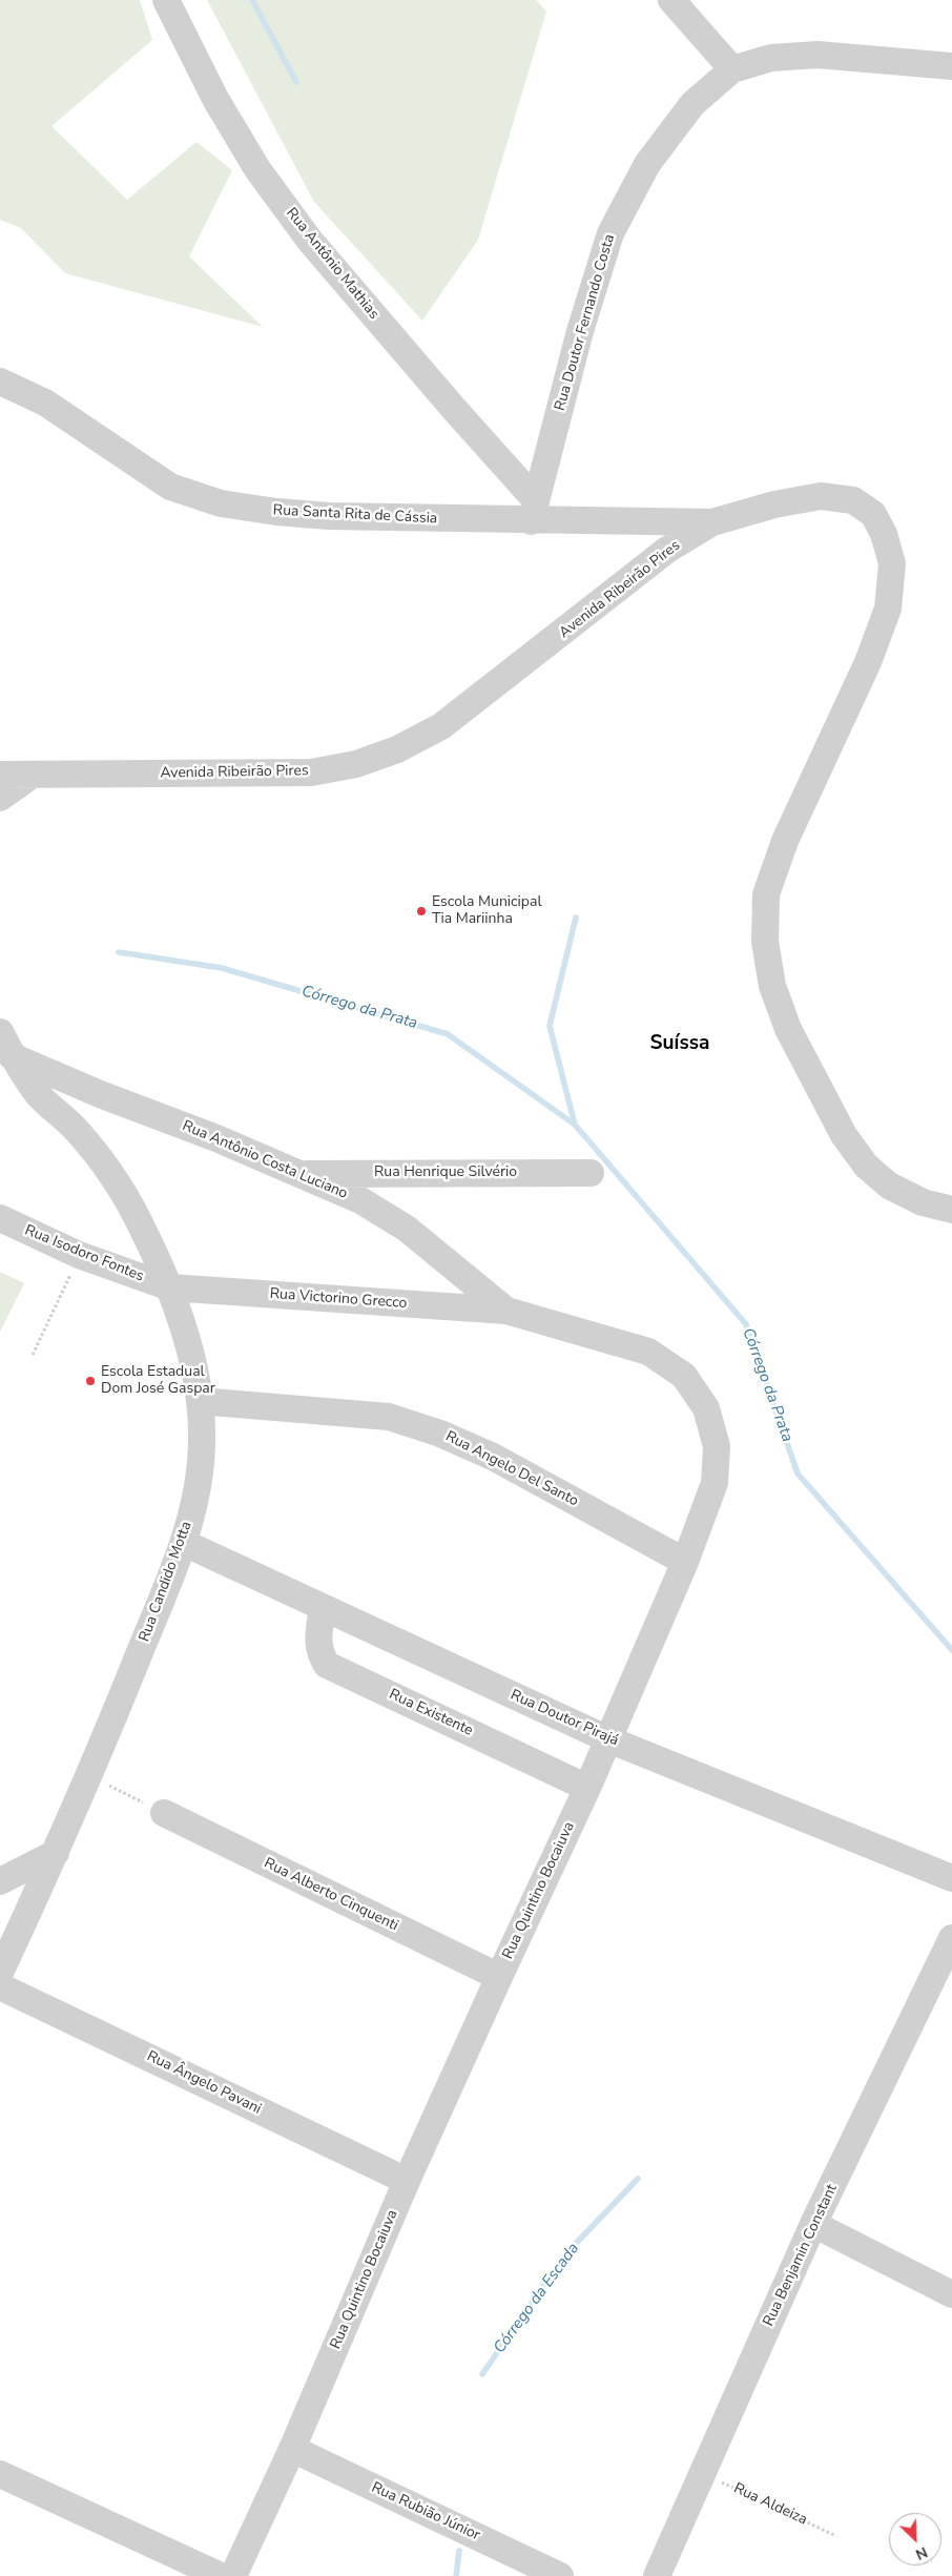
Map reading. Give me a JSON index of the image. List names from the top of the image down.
{
  "streets": {
    "street": [
      "Rua Antônio Mathias",
      "Rua Doutor Fernando Costa",
      "Rua Santa Rita de Cássia",
      "Avenida Ribeirão Pires",
      "Rua Antônio Costa Luciano",
      "Rua Henrique Silvério",
      "Rua Isodoro Fontes",
      "Rua Victorino Grecco",
      "Rua Angelo Del Santo",
      "Rua Candido Motta",
      "Rua Existente",
      "Rua Doutor Pirajá",
      "Rua Quintino Bocaiuva",
      "Rua Alberto Cinquenti",
      "Rua Ângelo Pavani",
      "Rua Benjamin Constant",
      "Rua Rubião Júnior"
    ],
    "path": ["Rua Aldeiza"]
  },
  "crossings": [
    ["Rua Antônio Mathias", "Rua Doutor Fernando Costa"],
    ["Rua Antônio Mathias", "Rua Santa Rita de Cássia"],
    ["Rua Doutor Fernando Costa", "Rua Santa Rita de Cássia"],
    ["Rua Santa Rita de Cássia", "Avenida Ribeirão Pires"],
    ["Rua Antônio Costa Luciano", "Rua Henrique Silvério"],
    ["Rua Antônio Costa Luciano", "Rua Victorino Grecco"],
    ["Rua Antônio Costa Luciano", "Rua Candido Motta"],
    ["Rua Antônio Costa Luciano", "Rua Quintino Bocaiuva"],
    ["Rua Isodoro Fontes", "Rua Victorino Grecco"],
    ["Rua Isodoro Fontes", "Rua Candido Motta"],
    ["Rua Victorino Grecco", "Rua Candido Motta"],
    ["Rua Victorino Grecco", "Rua Quintino Bocaiuva"],
    ["Rua Angelo Del Santo", "Rua Candido Motta"],
    ["Rua Angelo Del Santo", "Rua Quintino Bocaiuva"],
    ["Rua Candido Motta", "Rua Doutor Pirajá"],
    ["Rua Existente", "Rua Doutor Pirajá"],
    ["Rua Existente", "Rua Quintino Bocaiuva"],
    ["Rua Doutor Pirajá", "Rua Quintino Bocaiuva"],
    ["Rua Quintino Bocaiuva", "Rua Alberto Cinquenti"],
    ["Rua Quintino Bocaiuva", "Rua Ângelo Pavani"],
    ["Rua Quintino Bocaiuva", "Rua Rubião Júnior"],
    ["Rua Benjamin Constant", "Rua Aldeiza"]
  ],
  "districts": ["Suíssa"],
  "water": ["Córrego da Prata", "Córrego da Escada"],
  "places": ["Escola Municipal Tia Mariinha", "Escola Estadual Dom José Gaspar"],
  "north": "bottom right"
}
